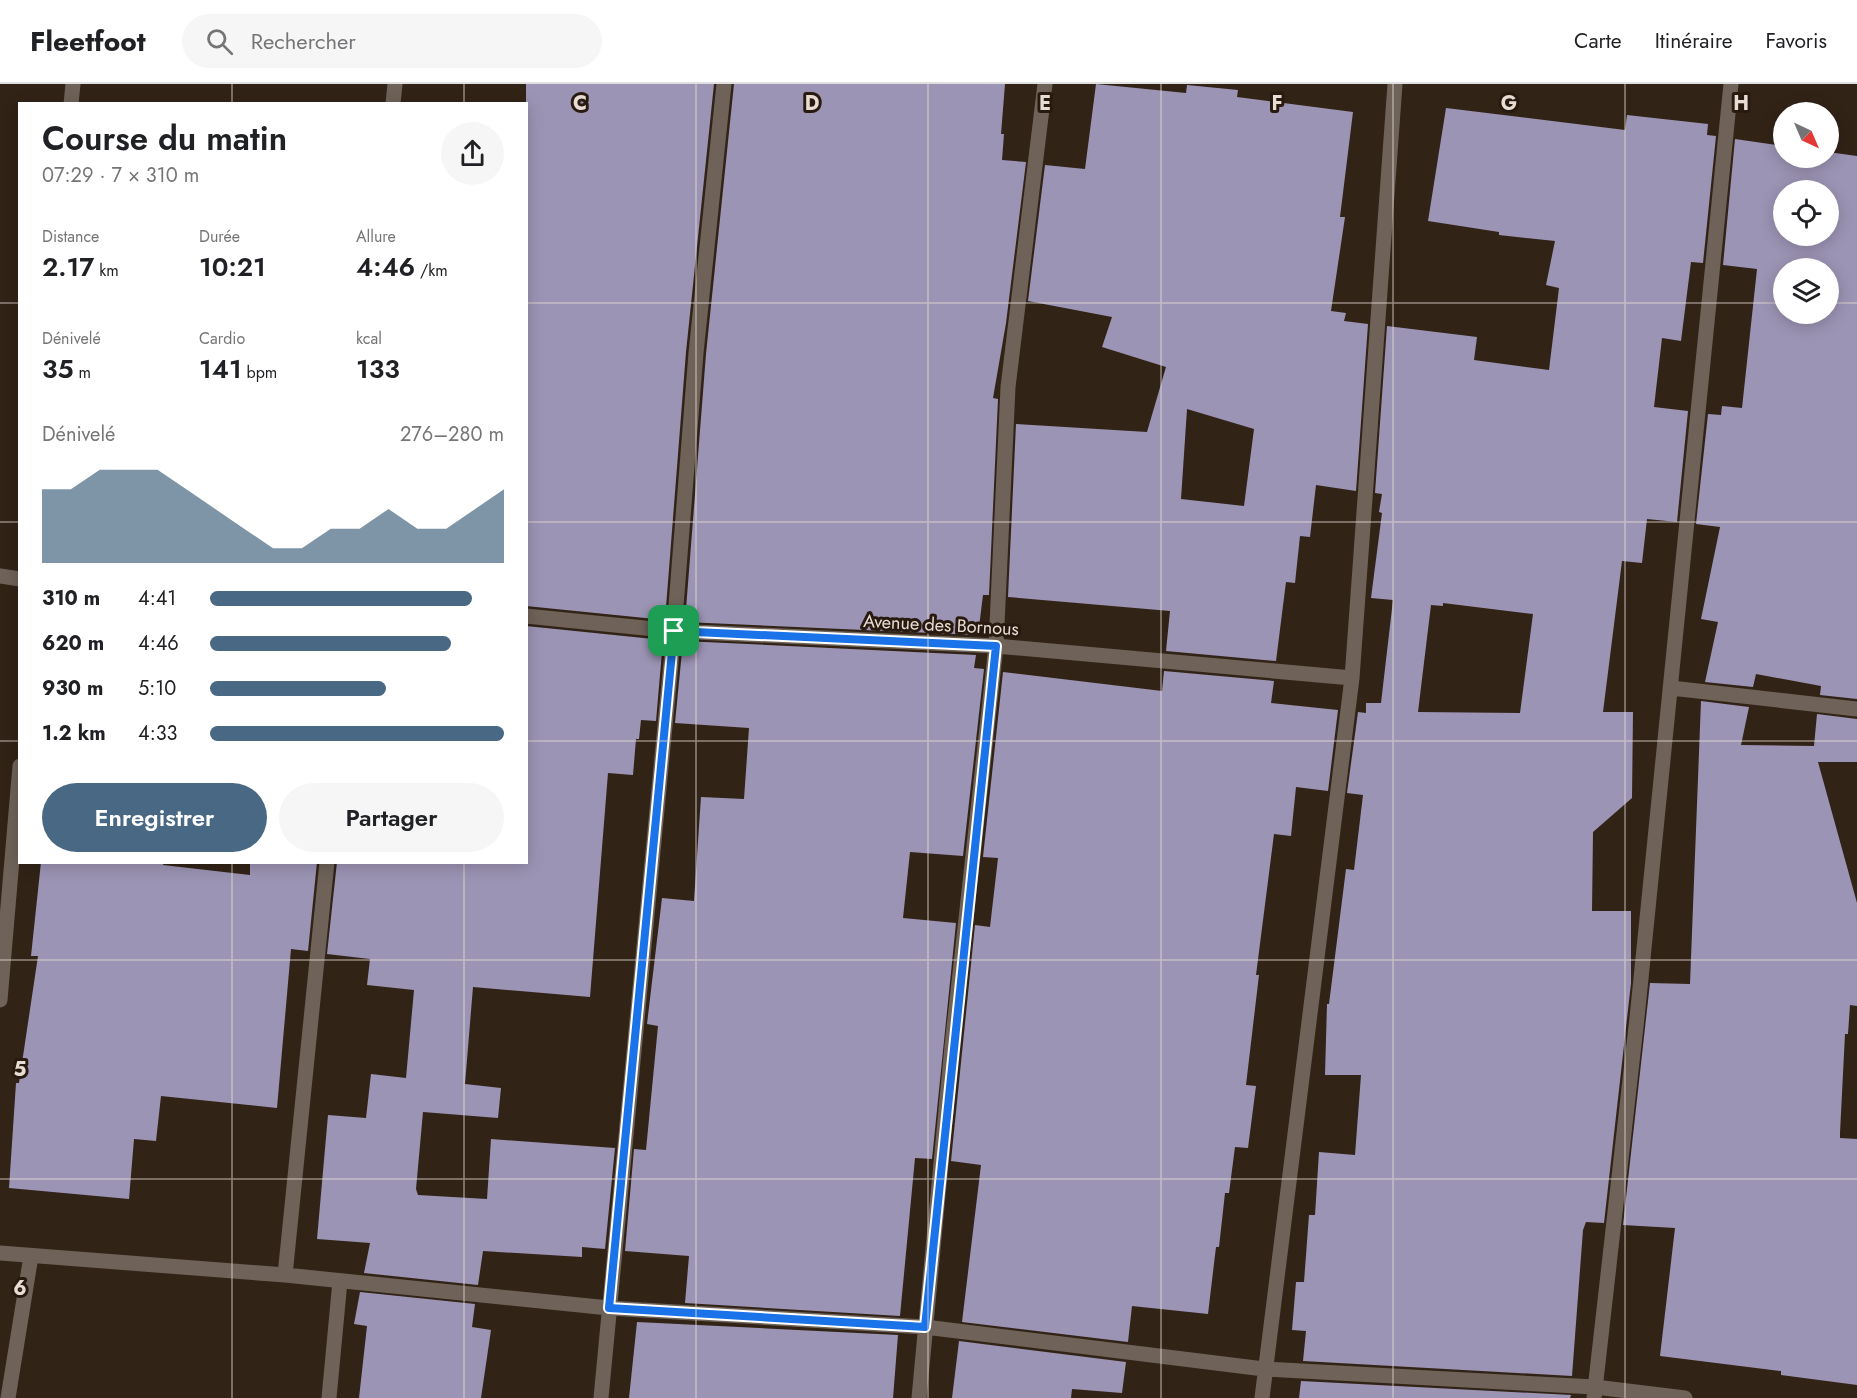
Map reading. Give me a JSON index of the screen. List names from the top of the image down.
{
  "streets": {
    "street": ["Avenue des Bornous"]
  },
  "north": "bottom right",
  "page": {
    "header": "Fleetfoot",
    "search": "Rechercher",
    "nav": ["Carte", "Itinéraire", "Favoris"],
    "heading": ["Course du matin", "07:29 · 7 × 310 m"],
    "stats": [
      ["Distance", "2.17 km"],
      ["Durée", "10:21"],
      ["Allure", "4:46 /km"],
      ["Dénivelé", "35 m"],
      ["Cardio", "141 bpm"],
      ["kcal", "133"]
    ],
    "chart": ["Dénivelé", "276–280 m"],
    "list": [
      {
        "name": "310 m",
        "note": "4:41"
      },
      {
        "name": "620 m",
        "note": "4:46"
      },
      {
        "name": "930 m",
        "note": "5:10"
      },
      {
        "name": "1.2 km",
        "note": "4:33"
      }
    ],
    "buttons": ["Enregistrer", "Partager"]
  },
  "grid": {
    "columns": [
      "C",
      "D",
      "E",
      "F",
      "G",
      "H"
    ],
    "rows": ["5", "6"]
  }
}
